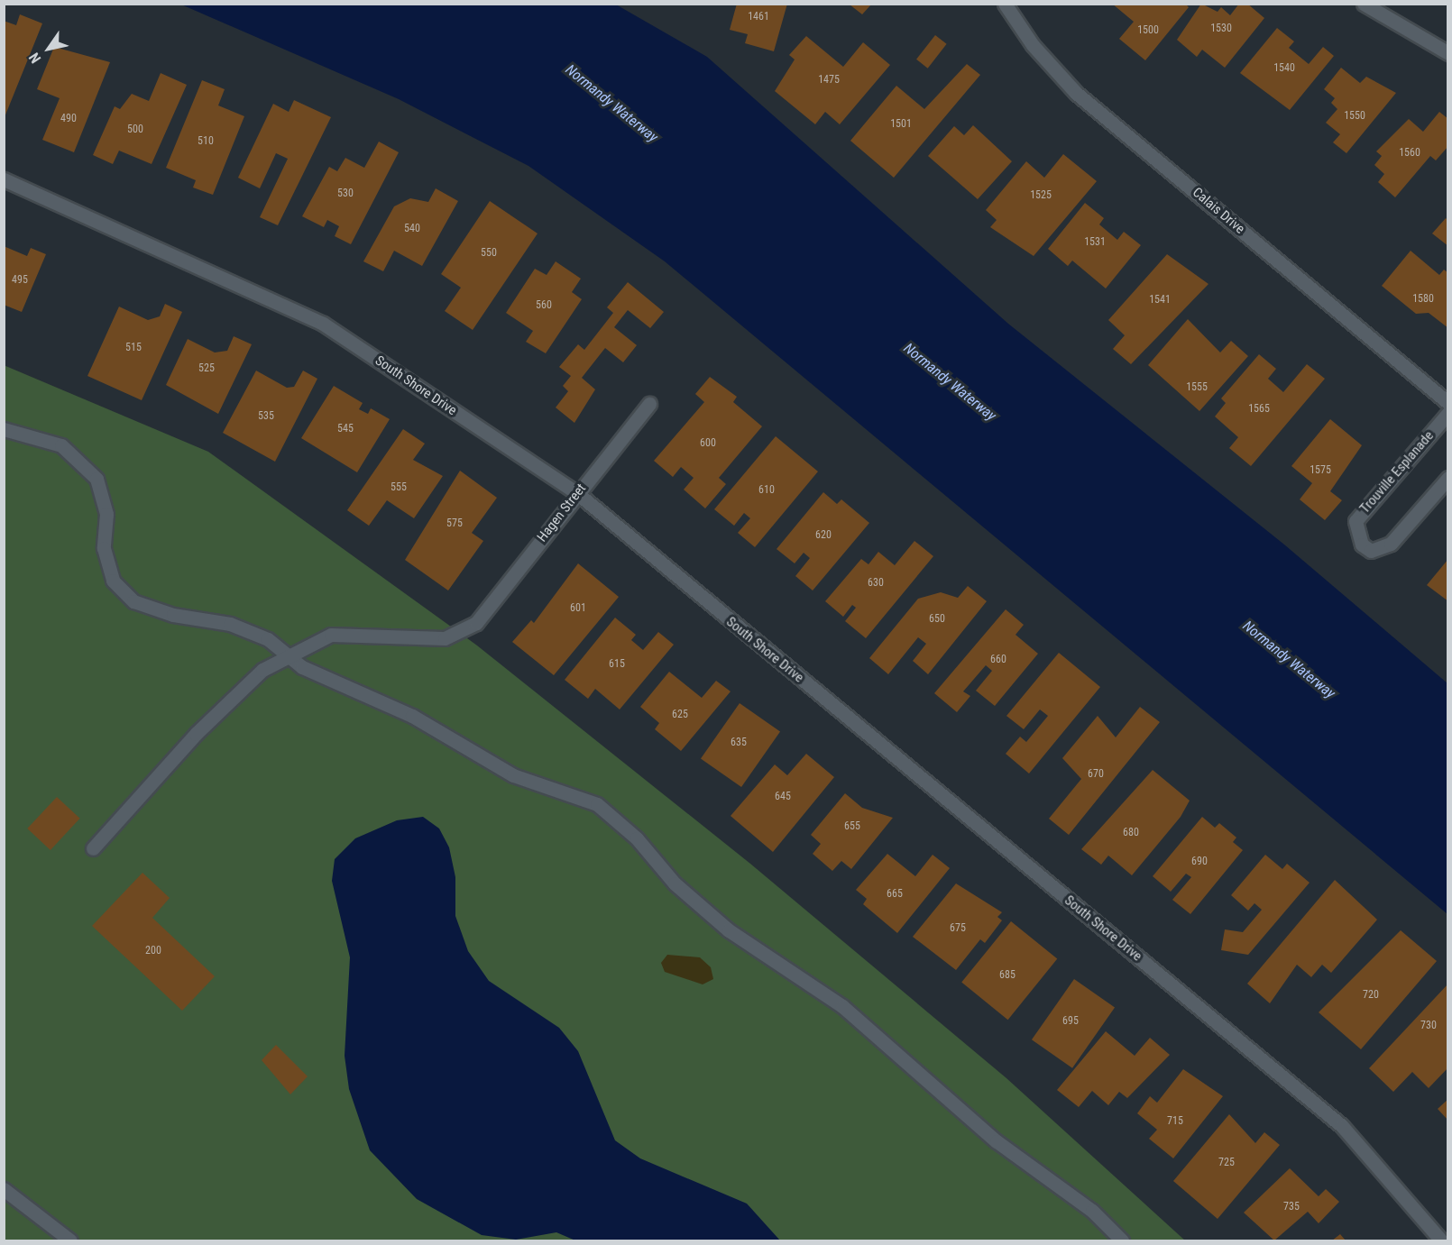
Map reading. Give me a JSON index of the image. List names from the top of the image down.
{
  "streets": {
    "street": [
      "Calais Drive",
      "South Shore Drive",
      "Trouville Esplanade",
      "Hagen Street"
    ]
  },
  "crossings": [
    ["South Shore Drive", "Hagen Street"]
  ],
  "water": ["Normandy Waterway"],
  "house_numbers": [
    "1461",
    "1530",
    "1500",
    "1540",
    "1475",
    "1550",
    "490",
    "1501",
    "500",
    "510",
    "1560",
    "530",
    "1525",
    "540",
    "1531",
    "550",
    "495",
    "1580",
    "1541",
    "560",
    "515",
    "525",
    "1555",
    "1565",
    "535",
    "545",
    "600",
    "1575",
    "555",
    "610",
    "575",
    "620",
    "630",
    "601",
    "650",
    "660",
    "615",
    "625",
    "635",
    "670",
    "645",
    "655",
    "680",
    "690",
    "665",
    "675",
    "200",
    "685",
    "720",
    "695",
    "730",
    "715",
    "725",
    "735"
  ],
  "north": "bottom left"
}
